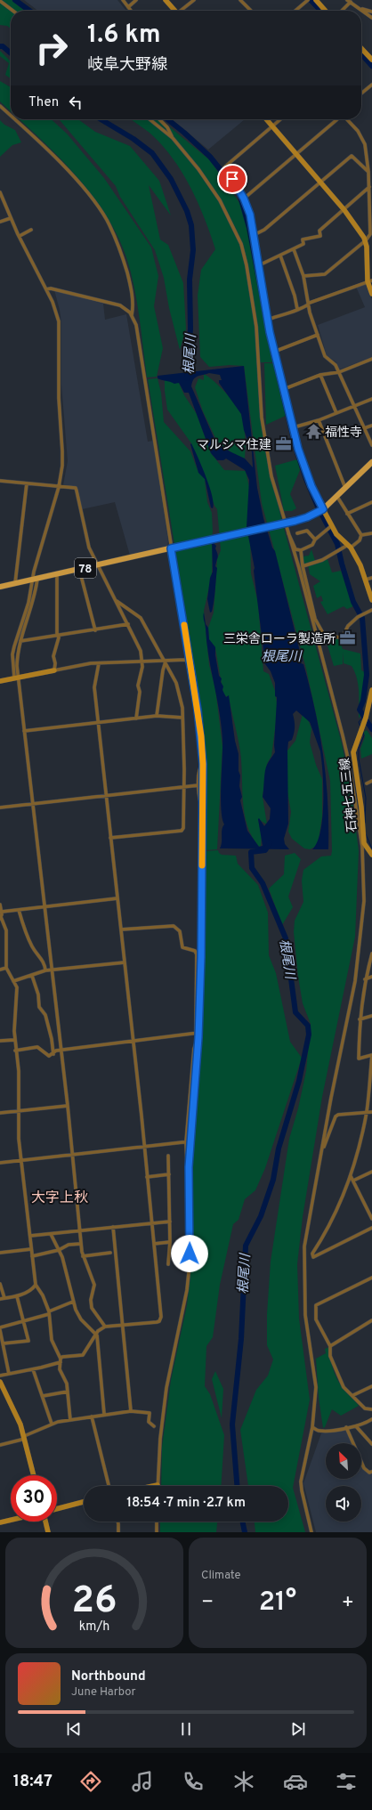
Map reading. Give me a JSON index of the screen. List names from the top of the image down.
{
  "streets": {
    "main road": ["78"],
    "street": ["石神七五三線"]
  },
  "districts": ["大字上秋"],
  "water": ["根尾川"],
  "places": {
    "temple": ["福性寺"],
    "office": ["マルシマ住建", "三栄舎ローラ製造所"]
  },
  "north": "top left",
  "page": {
    "turn": ["1.6 km", "岐阜大野線"],
    "then": "Then",
    "limit": "30",
    "trip": "18:54 · 7 min · 2.7 km",
    "tile": "Climate",
    "heat": ["−", "21°", "+"],
    "song": ["Northbound", "June Harbor"],
    "tabs": "18:47",
    "gauge": ["26", "km/h"]
  }
}
